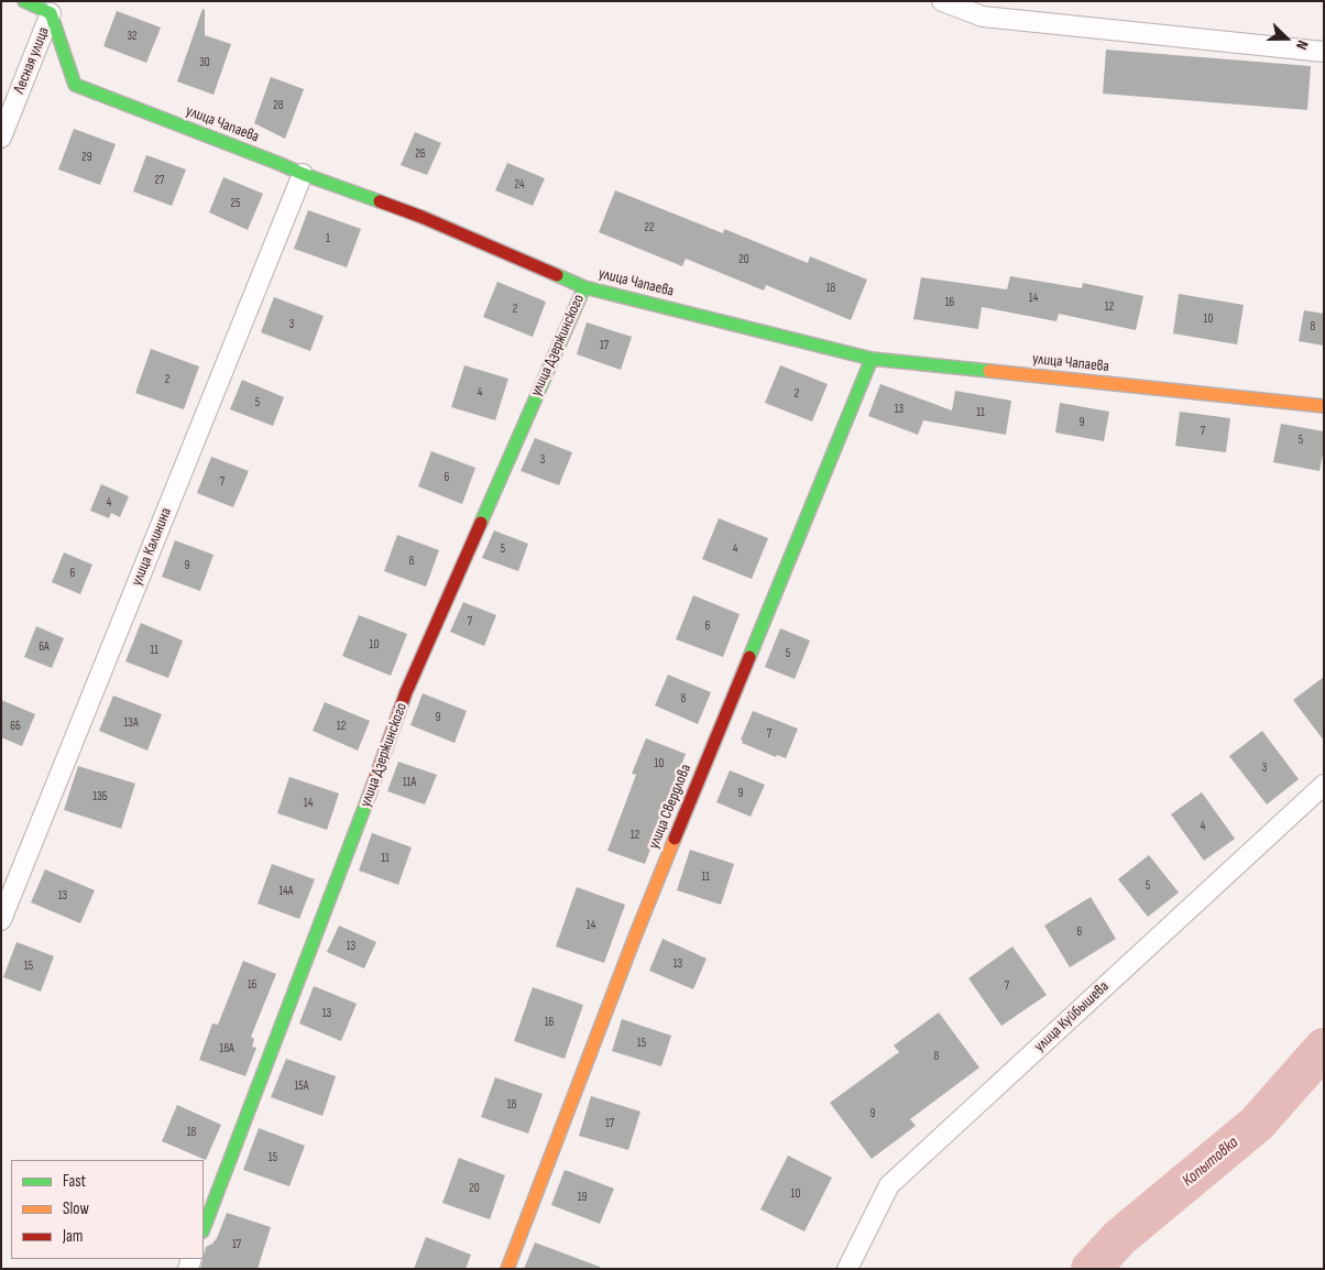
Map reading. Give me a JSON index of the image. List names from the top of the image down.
{
  "streets": {
    "street": [
      "Лесная улица",
      "улица Чапаева",
      "улица Дзержинского",
      "улица Калинина",
      "улица Свердлова",
      "улица Куйбышева"
    ]
  },
  "crossings": [
    ["Лесная улица", "улица Чапаева"],
    ["улица Чапаева", "улица Дзержинского"],
    ["улица Чапаева", "улица Калинина"],
    ["улица Чапаева", "улица Свердлова"]
  ],
  "water": ["Копытовка"],
  "house_numbers": [
    "32",
    "30",
    "28",
    "26",
    "29",
    "27",
    "24",
    "25",
    "22",
    "1",
    "20",
    "18",
    "14",
    "16",
    "12",
    "2",
    "10",
    "3",
    "8",
    "17",
    "2",
    "4",
    "2",
    "5",
    "13",
    "11",
    "9",
    "7",
    "5",
    "3",
    "6",
    "7",
    "4",
    "5",
    "4",
    "8",
    "9",
    "6",
    "7",
    "6",
    "10",
    "6А",
    "11",
    "5",
    "8",
    "9",
    "13А",
    "6Б",
    "12",
    "7",
    "10",
    "3",
    "11А",
    "9",
    "13Б",
    "14",
    "4",
    "12",
    "11",
    "11",
    "5",
    "14А",
    "13",
    "14",
    "6",
    "13",
    "13",
    "15",
    "16",
    "7",
    "13",
    "16",
    "15",
    "18А",
    "8",
    "15А",
    "18",
    "9",
    "17",
    "18",
    "15",
    "20",
    "10",
    "19",
    "17"
  ],
  "legend": ["Fast", "Slow", "Jam"],
  "north": "right"
}
